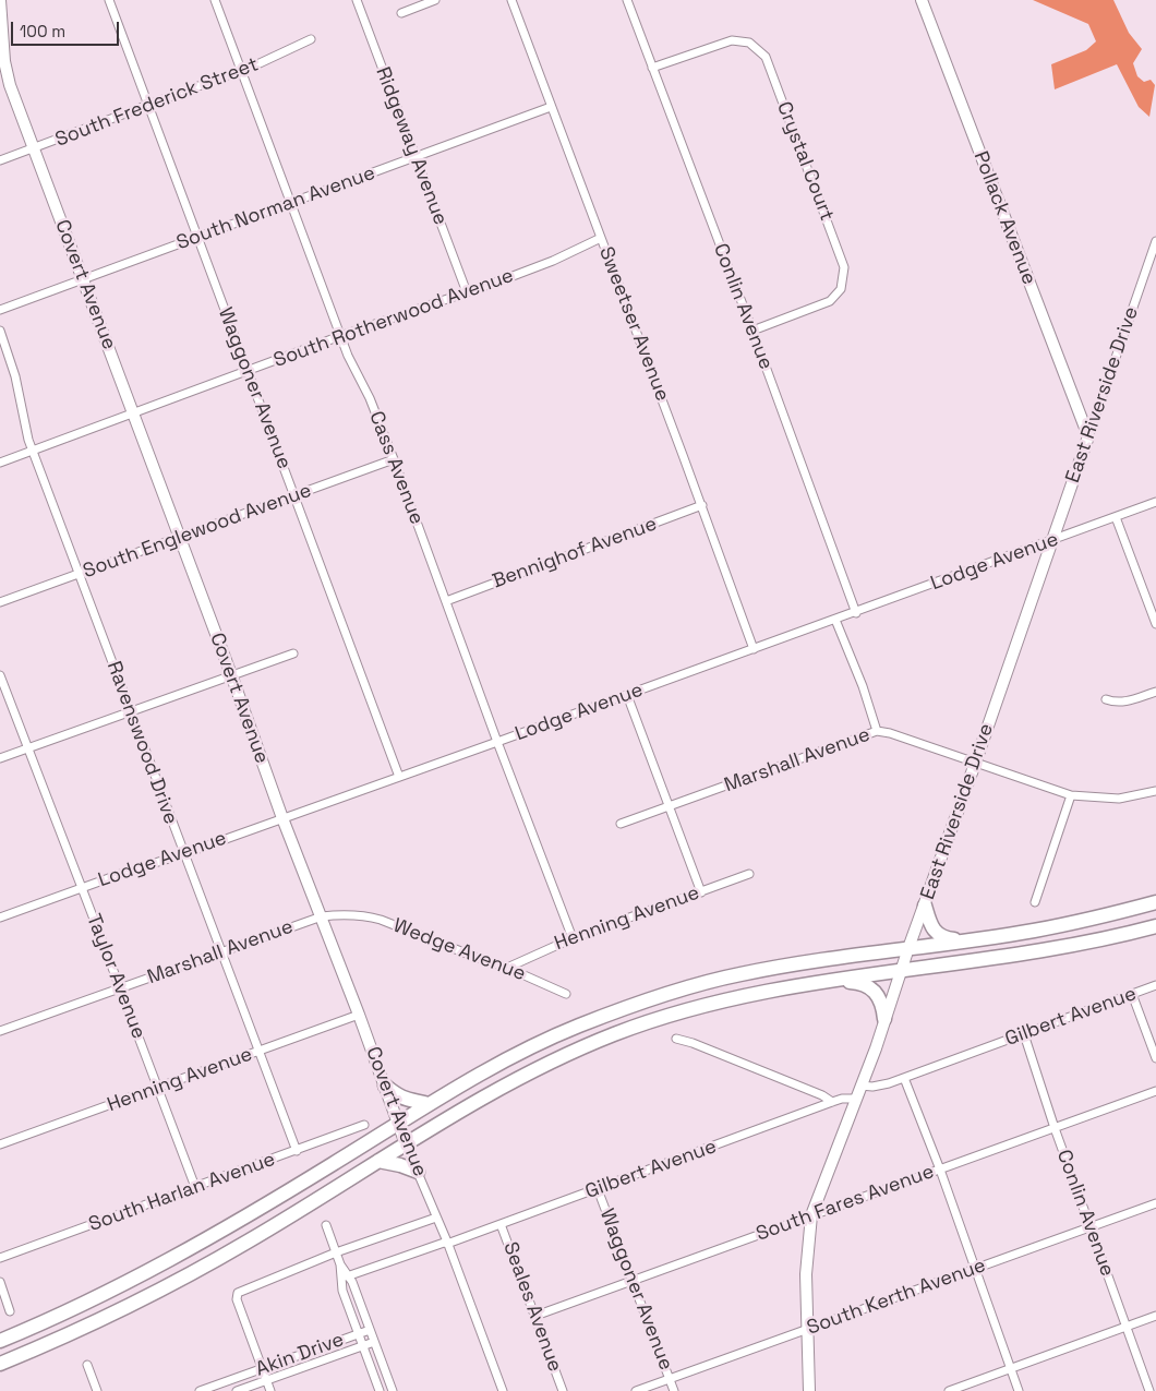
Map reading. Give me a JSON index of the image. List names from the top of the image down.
{
  "streets": {
    "street": [
      "South Frederick Street",
      "Ridgeway Avenue",
      "Crystal Court",
      "South Norman Avenue",
      "Pollack Avenue",
      "Covert Avenue",
      "Conlin Avenue",
      "South Rotherwood Avenue",
      "Sweetser Avenue",
      "Waggoner Avenue",
      "East Riverside Drive",
      "Cass Avenue",
      "South Englewood Avenue",
      "Bennighof Avenue",
      "Lodge Avenue",
      "Ravenswood Drive",
      "Marshall Avenue",
      "Henning Avenue",
      "Wedge Avenue",
      "Taylor Avenue",
      "Gilbert Avenue",
      "South Harlan Avenue",
      "South Fares Avenue",
      "South Kerth Avenue",
      "Seales Avenue",
      "Akin Drive"
    ]
  },
  "crossings": [
    ["South Frederick Street", "Covert Avenue"],
    ["South Frederick Street", "Waggoner Avenue"],
    ["South Frederick Street", "Cass Avenue"],
    ["Ridgeway Avenue", "South Norman Avenue"],
    ["Ridgeway Avenue", "South Rotherwood Avenue"],
    ["Crystal Court", "Conlin Avenue"],
    ["South Norman Avenue", "Covert Avenue"],
    ["South Norman Avenue", "Sweetser Avenue"],
    ["South Norman Avenue", "Waggoner Avenue"],
    ["South Norman Avenue", "Cass Avenue"],
    ["Pollack Avenue", "East Riverside Drive"],
    ["Covert Avenue", "South Rotherwood Avenue"],
    ["Covert Avenue", "South Englewood Avenue"],
    ["Covert Avenue", "Lodge Avenue"],
    ["Covert Avenue", "Marshall Avenue"],
    ["Covert Avenue", "Henning Avenue"],
    ["Covert Avenue", "Gilbert Avenue"],
    ["Conlin Avenue", "Lodge Avenue"],
    ["Conlin Avenue", "Gilbert Avenue"],
    ["Conlin Avenue", "South Fares Avenue"],
    ["Conlin Avenue", "South Kerth Avenue"],
    ["South Rotherwood Avenue", "Sweetser Avenue"],
    ["South Rotherwood Avenue", "Waggoner Avenue"],
    ["South Rotherwood Avenue", "Cass Avenue"],
    ["South Rotherwood Avenue", "Ravenswood Drive"],
    ["Sweetser Avenue", "Bennighof Avenue"],
    ["Sweetser Avenue", "Lodge Avenue"],
    ["Waggoner Avenue", "South Englewood Avenue"],
    ["Waggoner Avenue", "Lodge Avenue"],
    ["Waggoner Avenue", "Gilbert Avenue"],
    ["Waggoner Avenue", "South Fares Avenue"],
    ["Waggoner Avenue", "South Kerth Avenue"],
    ["East Riverside Drive", "Lodge Avenue"],
    ["East Riverside Drive", "Marshall Avenue"],
    ["East Riverside Drive", "Gilbert Avenue"],
    ["East Riverside Drive", "South Fares Avenue"],
    ["East Riverside Drive", "South Kerth Avenue"],
    ["Cass Avenue", "South Englewood Avenue"],
    ["Cass Avenue", "Bennighof Avenue"],
    ["Cass Avenue", "Lodge Avenue"],
    ["Cass Avenue", "Henning Avenue"],
    ["South Englewood Avenue", "Ravenswood Drive"],
    ["Lodge Avenue", "Ravenswood Drive"],
    ["Lodge Avenue", "Taylor Avenue"],
    ["Ravenswood Drive", "Marshall Avenue"],
    ["Ravenswood Drive", "Henning Avenue"],
    ["Ravenswood Drive", "South Harlan Avenue"],
    ["Marshall Avenue", "Wedge Avenue"],
    ["Marshall Avenue", "Taylor Avenue"],
    ["Henning Avenue", "Wedge Avenue"],
    ["Henning Avenue", "Taylor Avenue"],
    ["Taylor Avenue", "South Harlan Avenue"],
    ["Gilbert Avenue", "Seales Avenue"],
    ["South Fares Avenue", "Seales Avenue"]
  ],
  "scale_bar": "100 m"
}
